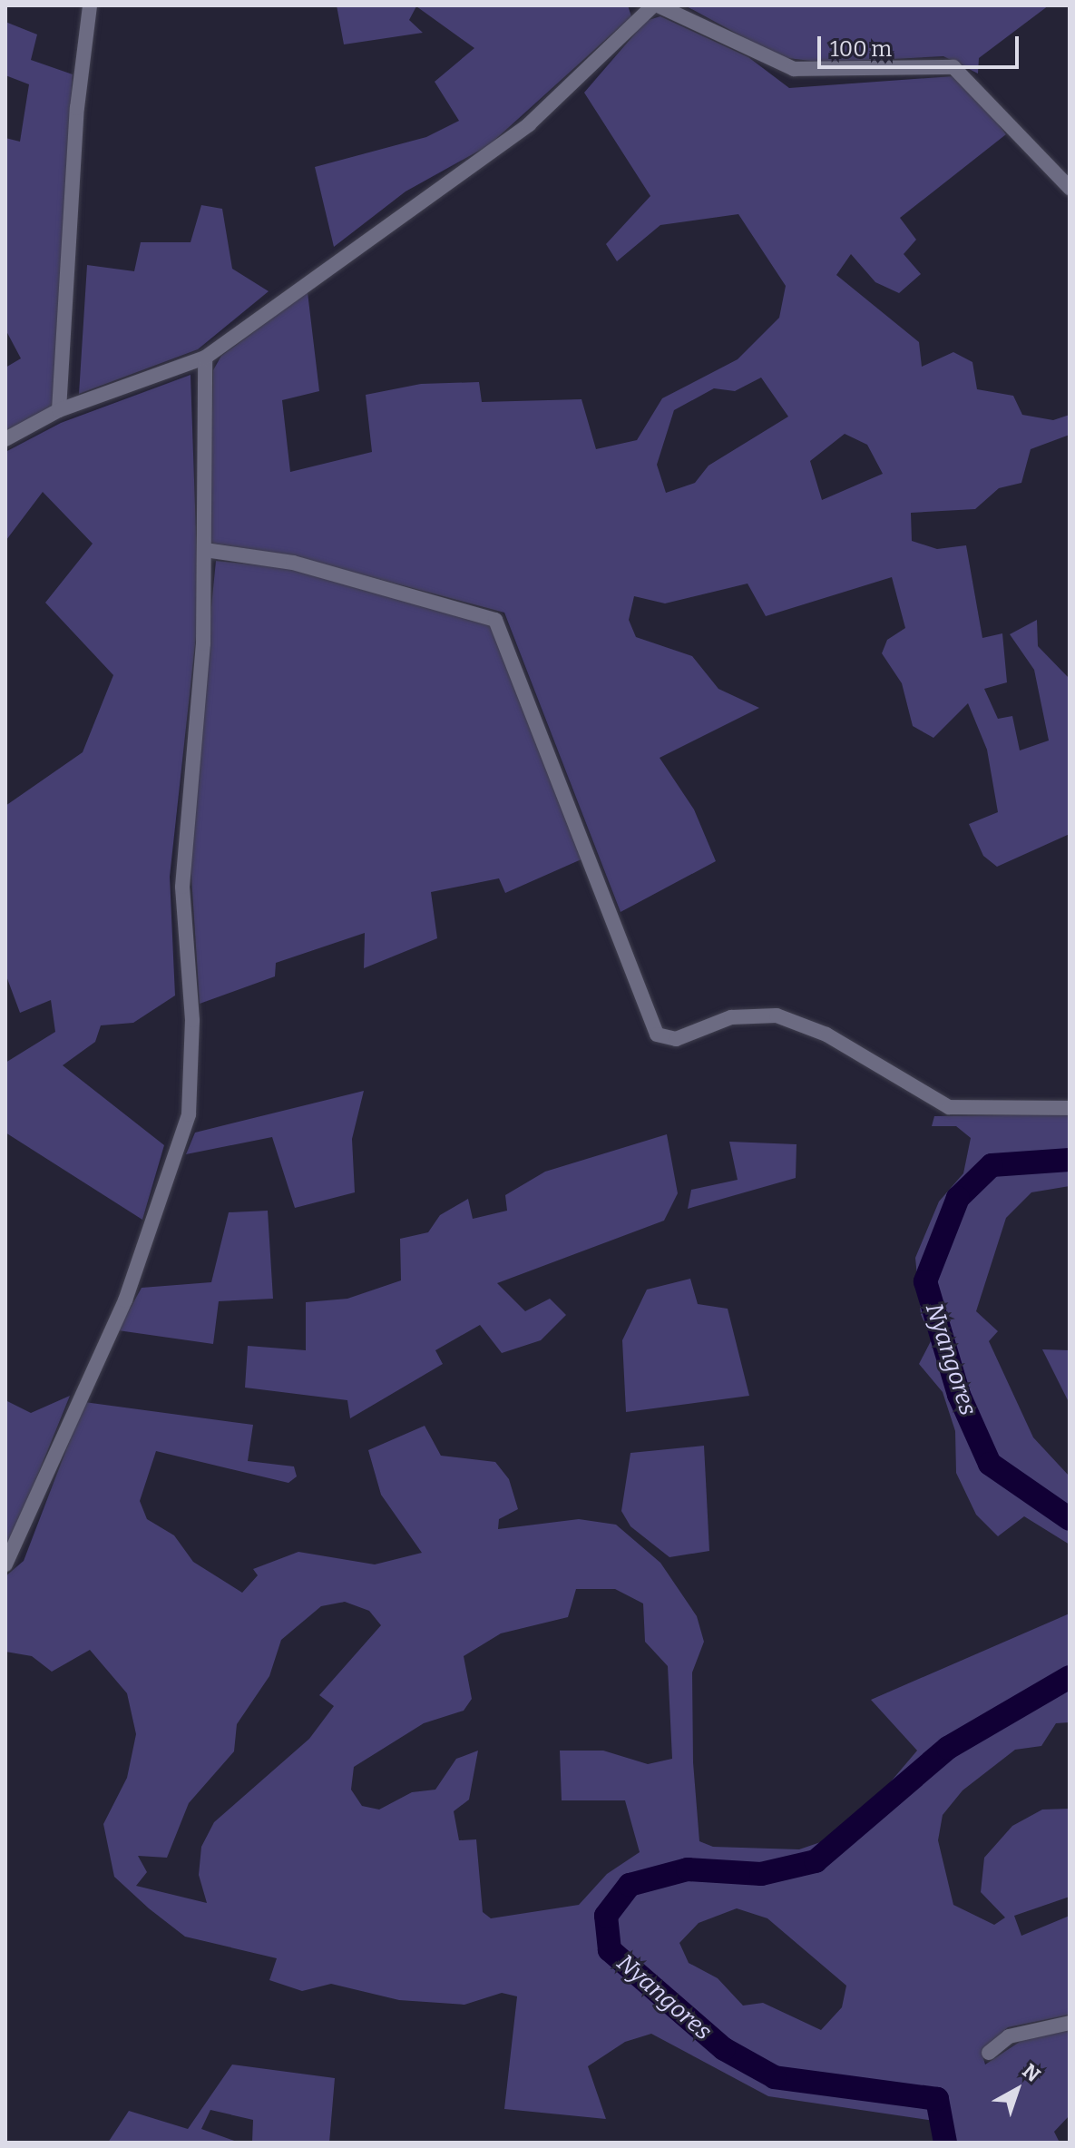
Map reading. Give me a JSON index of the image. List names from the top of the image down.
{
  "water": ["Nyangores"],
  "scale_bar": "100 m",
  "north": "top right"
}
